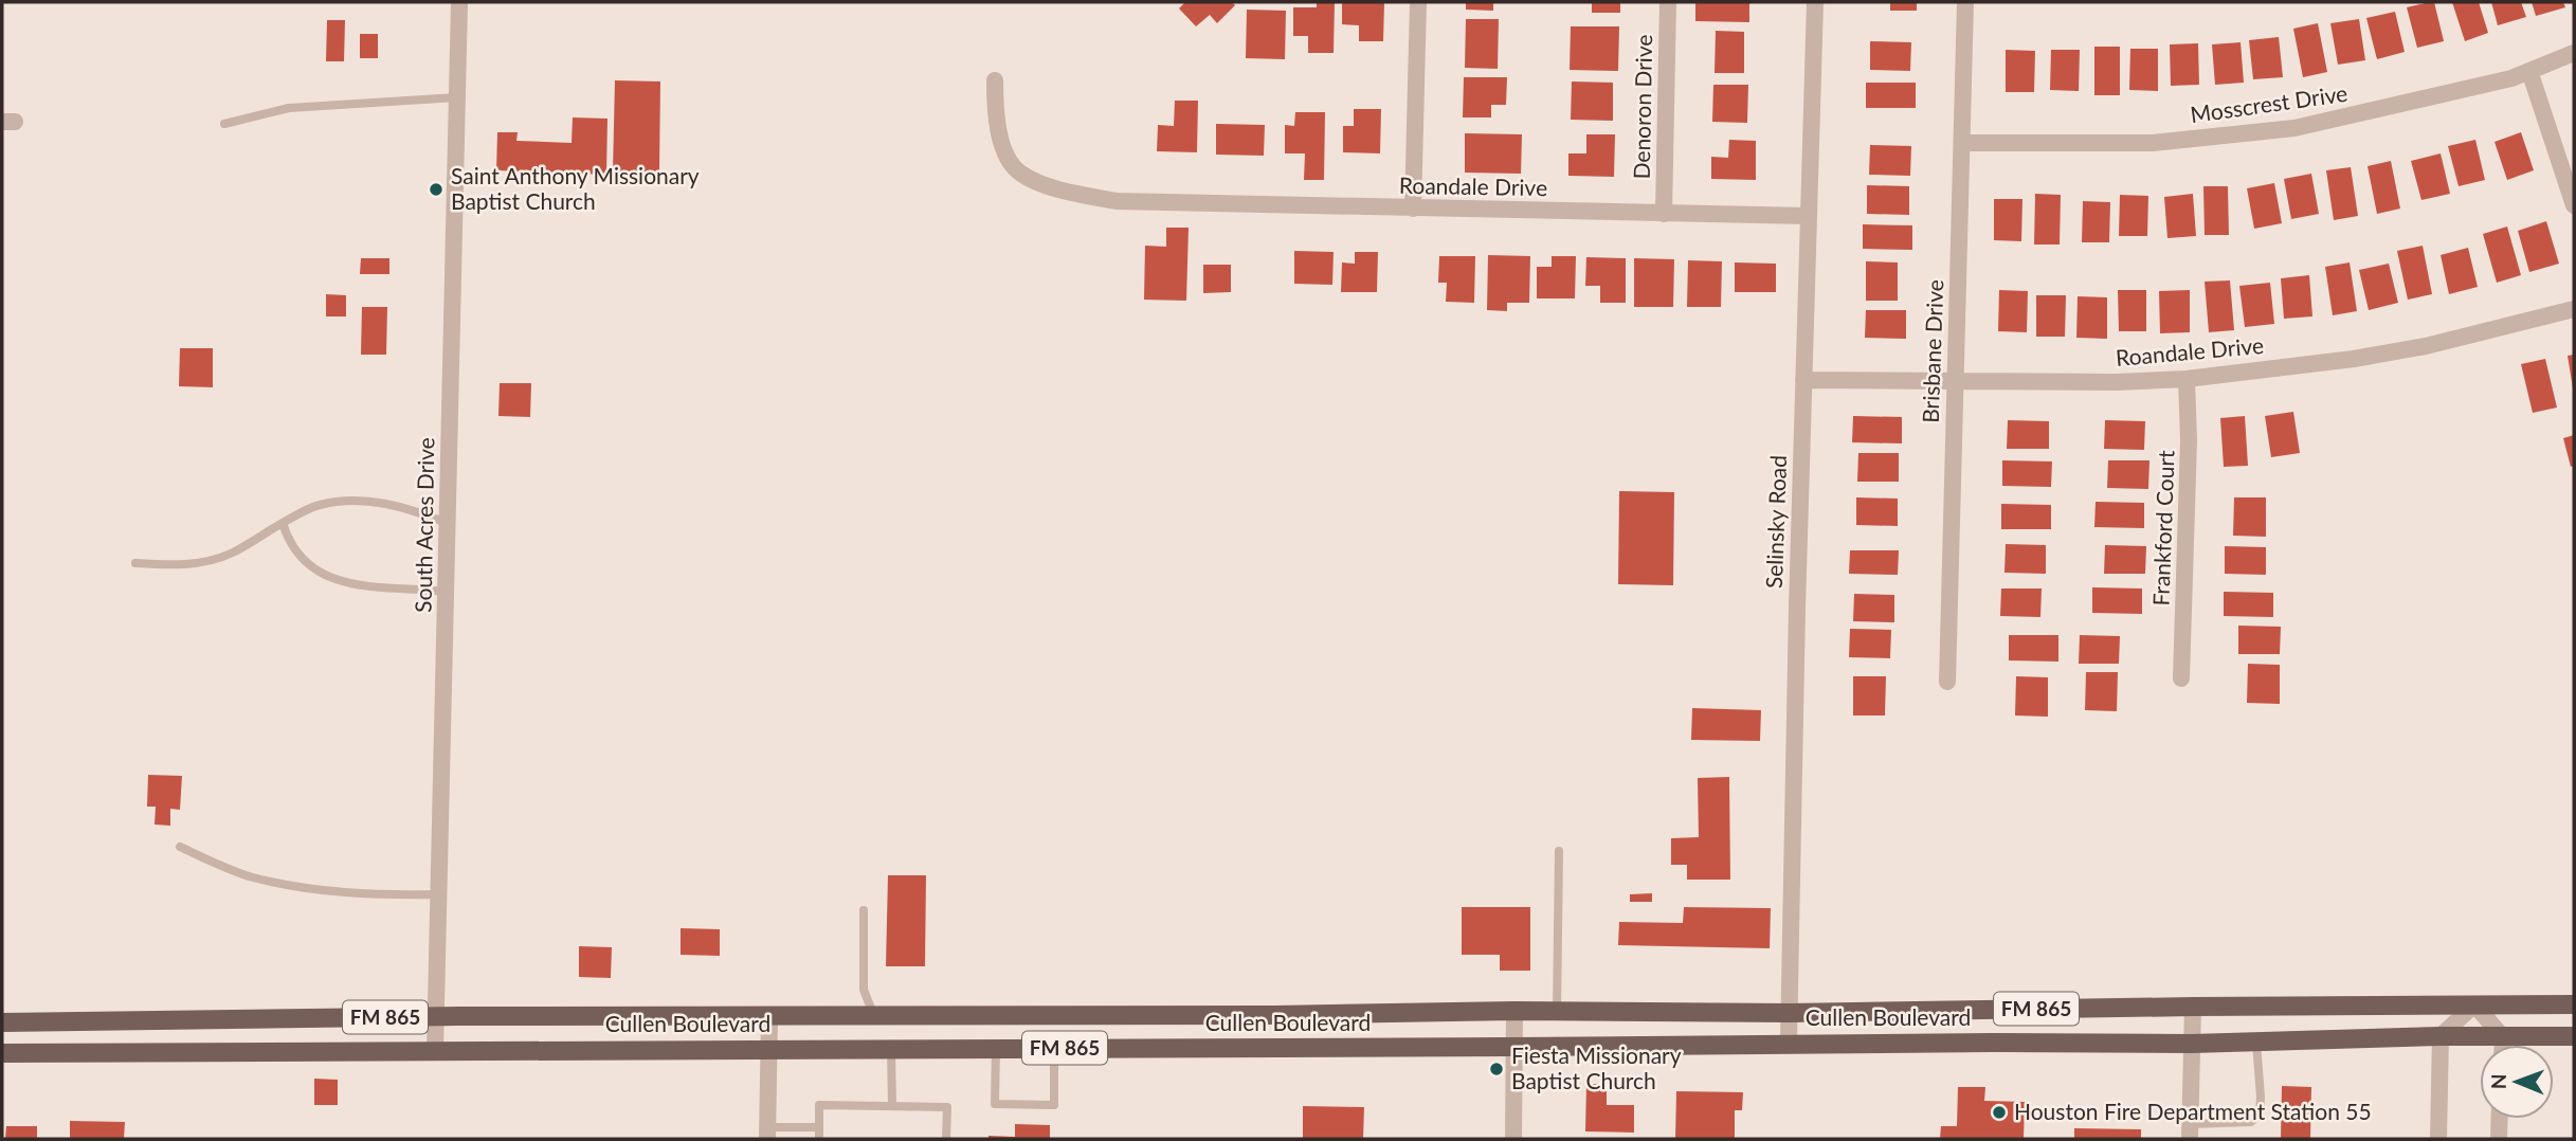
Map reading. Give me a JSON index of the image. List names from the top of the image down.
{
  "streets": {
    "main road": ["FM 865", "Cullen Boulevard"],
    "street": [
      "Mosscrest Drive",
      "Denoron Drive",
      "Roandale Drive",
      "Brisbane Drive",
      "Selinsky Road",
      "South Acres Drive",
      "Frankford Court"
    ]
  },
  "crossings": [
    ["Mosscrest Drive", "Brisbane Drive"],
    ["Denoron Drive", "Roandale Drive"],
    ["Roandale Drive", "Brisbane Drive"],
    ["Roandale Drive", "Selinsky Road"],
    ["Roandale Drive", "Frankford Court"],
    ["Selinsky Road", "Cullen Boulevard"],
    ["South Acres Drive", "Cullen Boulevard"]
  ],
  "places": ["Saint Anthony Missionary Baptist Church", "Fiesta Missionary Baptist Church", "Houston Fire Department Station 55"],
  "north": "left"
}
